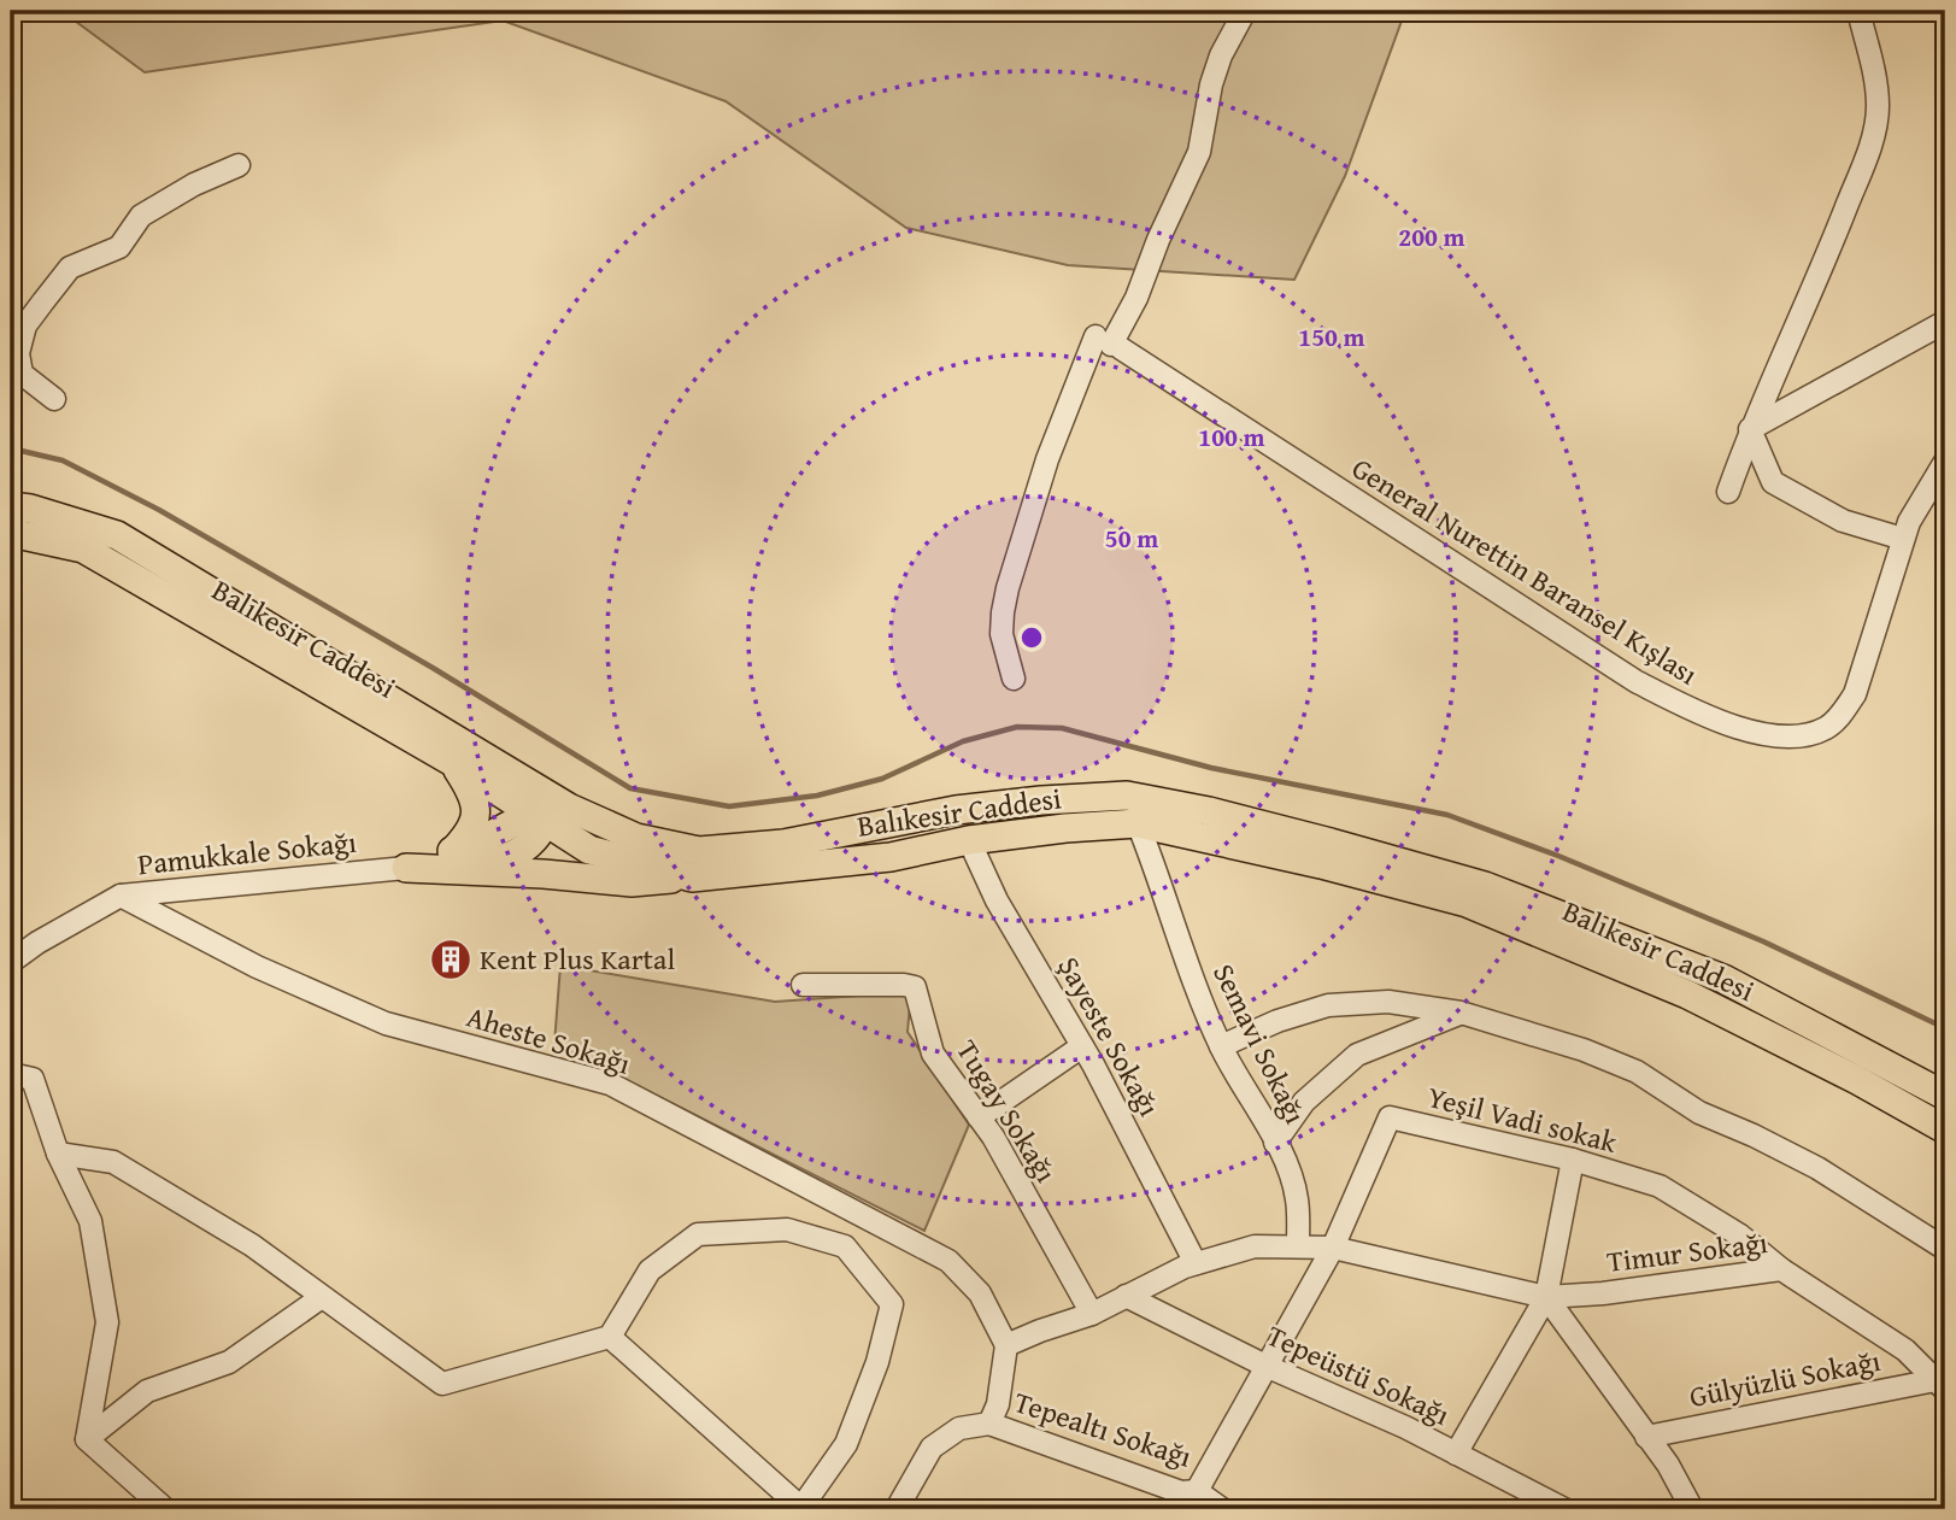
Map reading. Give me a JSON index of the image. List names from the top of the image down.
{
  "streets": {
    "main road": ["Balıkesir Caddesi"],
    "street": [
      "General Nurettin Baransel Kışlası",
      "Pamukkale Sokağı",
      "Şayeste Sokağı",
      "Aheste Sokağı",
      "Semavi Sokağı",
      "Tugay Sokağı",
      "Yeşil Vadi sokak",
      "Timur Sokağı",
      "Tepeüstü Sokağı",
      "Gülyüzlü Sokağı",
      "Tepealtı Sokağı"
    ]
  },
  "crossings": [
    ["Balıkesir Caddesi", "Şayeste Sokağı"],
    ["Balıkesir Caddesi", "Semavi Sokağı"],
    ["Pamukkale Sokağı", "Aheste Sokağı"],
    ["Şayeste Sokağı", "Timur Sokağı"],
    ["Aheste Sokağı", "Timur Sokağı"],
    ["Aheste Sokağı", "Tepealtı Sokağı"],
    ["Semavi Sokağı", "Timur Sokağı"],
    ["Tugay Sokağı", "Timur Sokağı"],
    ["Yeşil Vadi sokak", "Timur Sokağı"],
    ["Yeşil Vadi sokak", "Tepeüstü Sokağı"],
    ["Yeşil Vadi sokak", "Tepealtı Sokağı"],
    ["Timur Sokağı", "Tepeüstü Sokağı"],
    ["Timur Sokağı", "Gülyüzlü Sokağı"],
    ["Timur Sokağı", "Tepealtı Sokağı"]
  ],
  "places": {
    "building": ["Kent Plus Kartal"]
  },
  "rings": [
    "200 m",
    "150 m",
    "100 m",
    "50 m"
  ]
}
